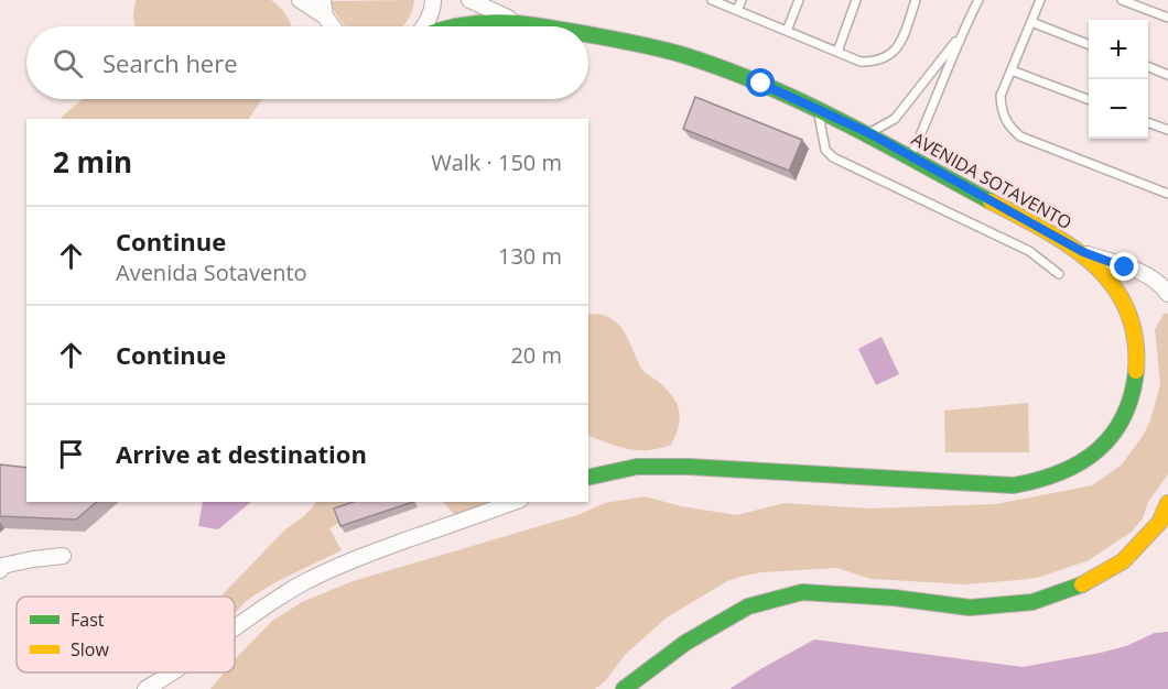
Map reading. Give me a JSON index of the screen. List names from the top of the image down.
{
  "streets": {
    "street": ["AVENIDA SOTAVENTO"]
  },
  "legend": ["Fast", "Slow"],
  "page": {
    "map_buttons": ["+", "−"],
    "search": "Search here",
    "heading": ["2 min", "Walk · 150 m"],
    "list": [
      ["Continue", "Avenida Sotavento", "130 m"],
      ["Continue", "20 m"],
      "Arrive at destination"
    ]
  }
}
